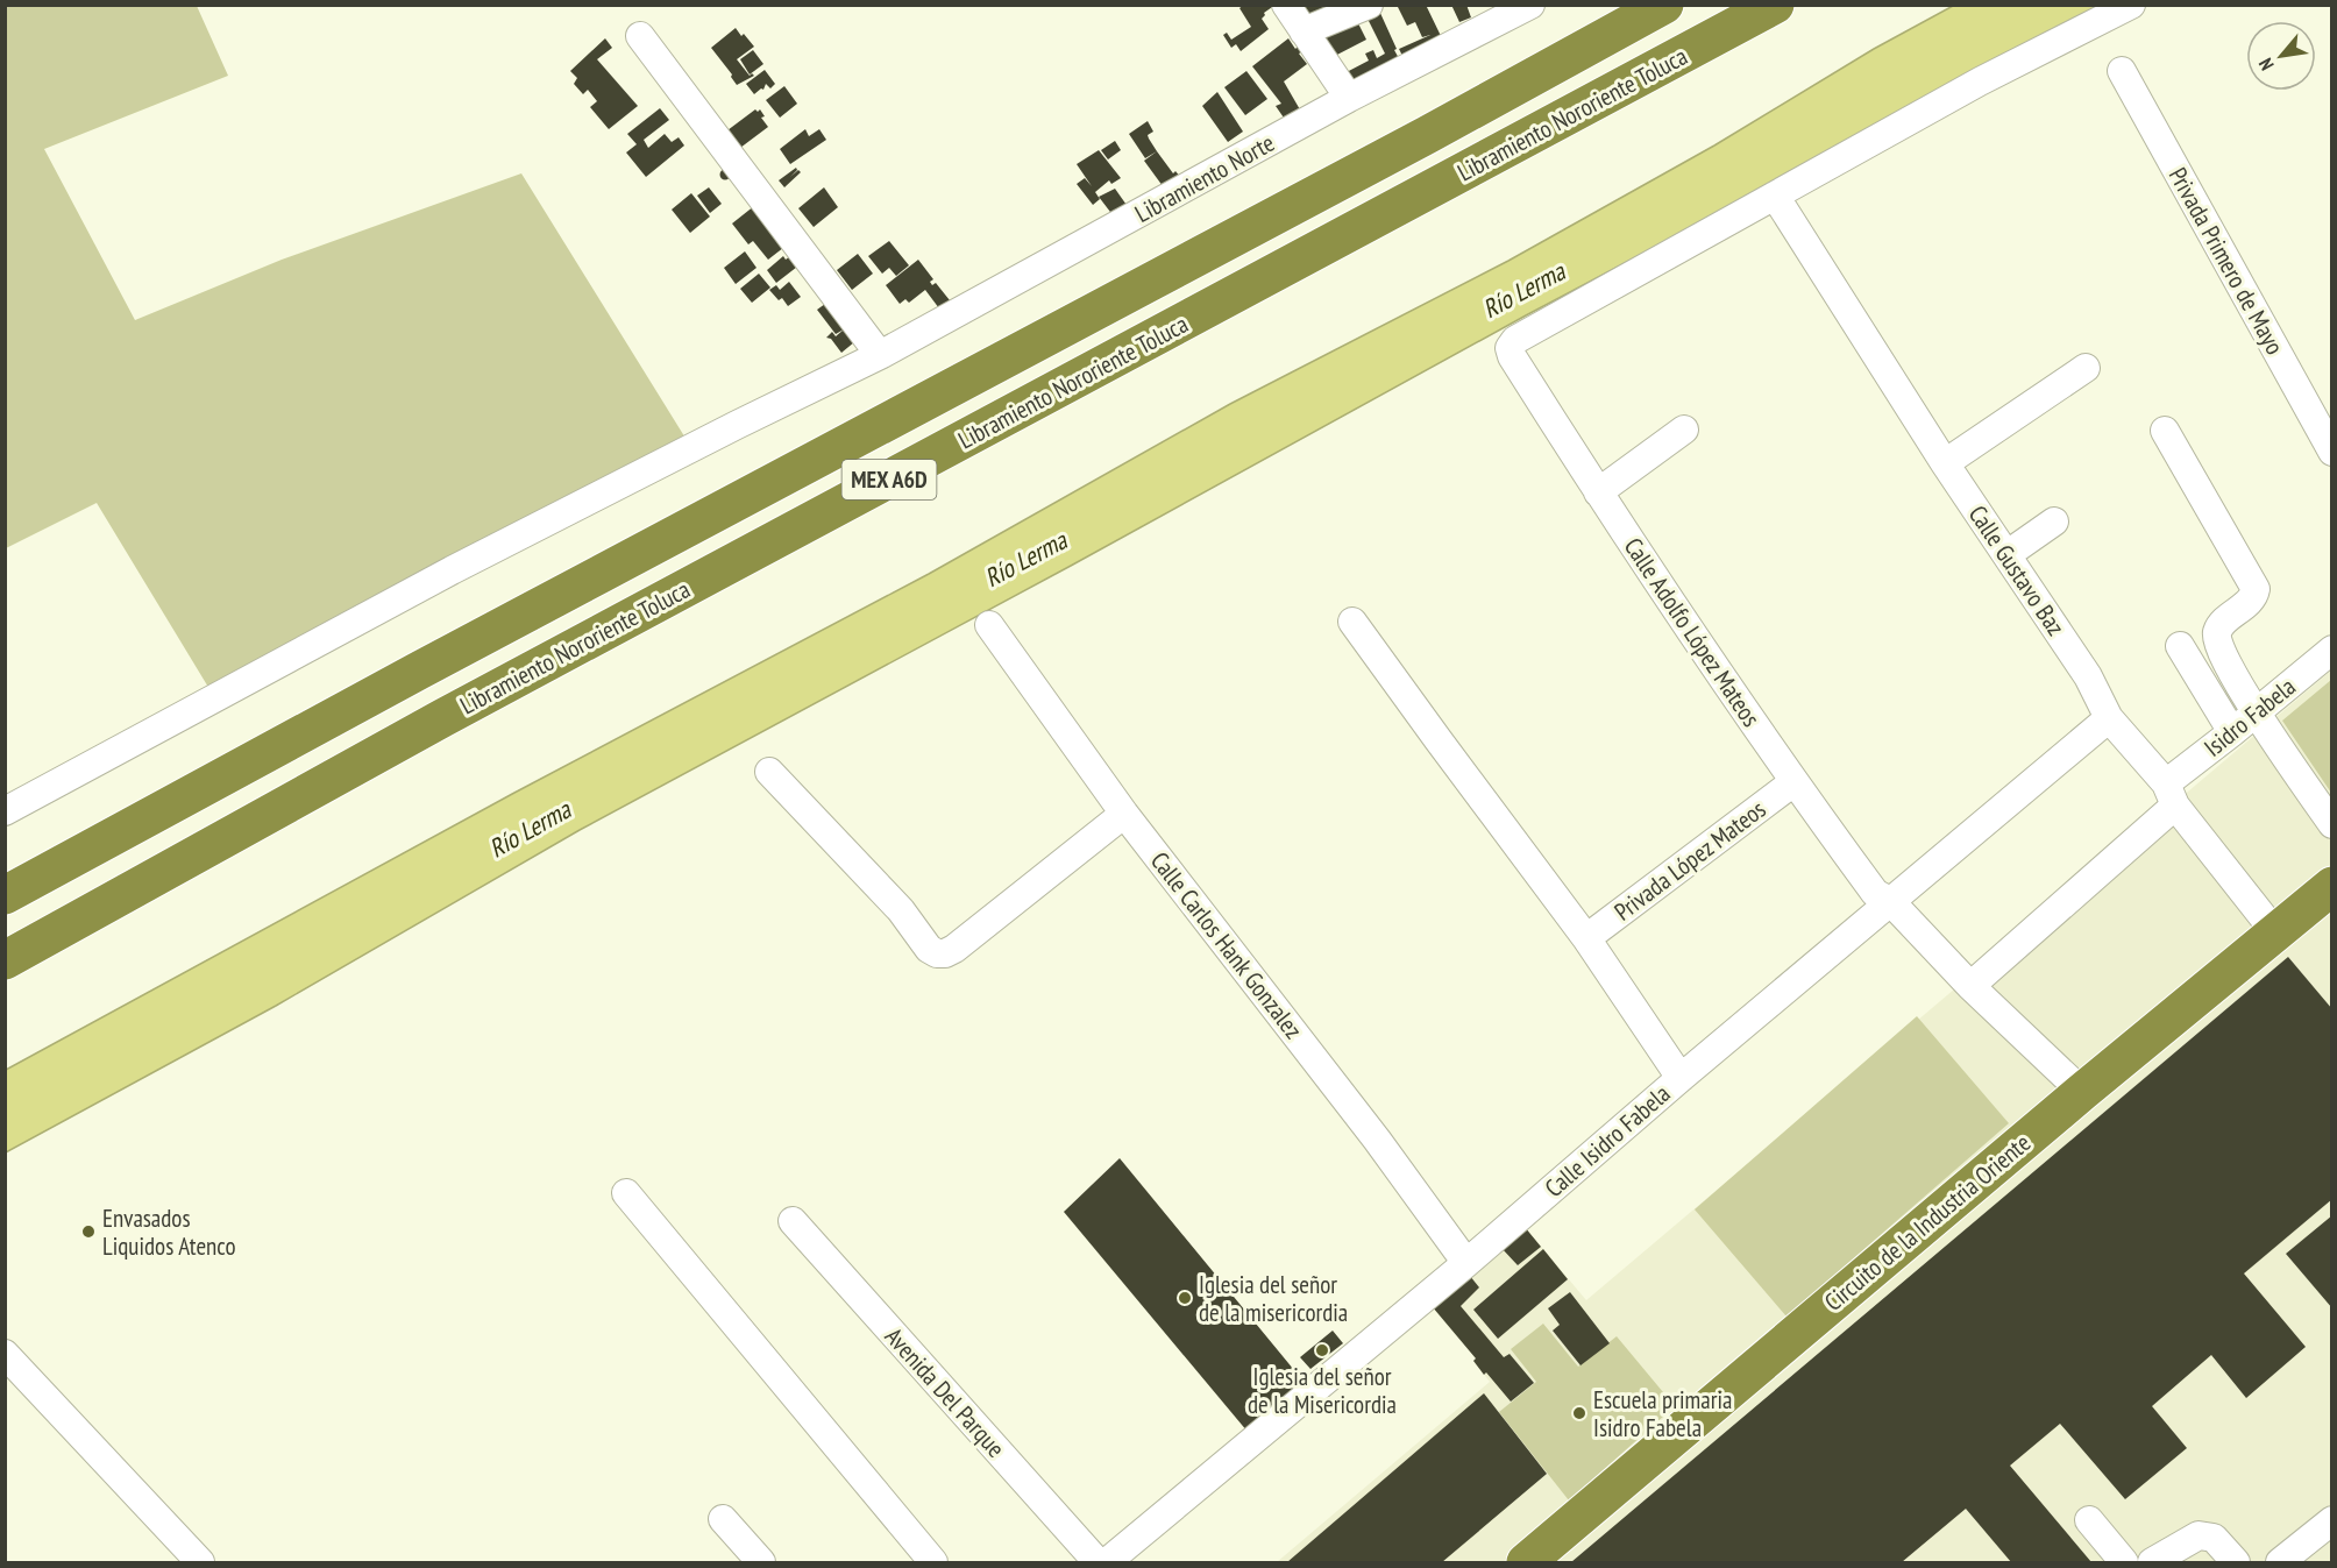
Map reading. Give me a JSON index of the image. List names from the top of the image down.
{
  "streets": {
    "highway": ["Libramiento Nororiente Toluca", "MEX A6D", "Circuito de la Industria Oriente"],
    "street": [
      "Libramiento Norte",
      "Privada Primero de Mayo",
      "Calle Gustavo Baz",
      "Calle Adolfo López Mateos",
      "Isidro Fabela",
      "Privada López Mateos",
      "Calle Carlos Hank Gonzalez",
      "Calle Isidro Fabela",
      "Avenida Del Parque"
    ]
  },
  "crossings": [
    ["Calle Gustavo Baz", "Calle Adolfo López Mateos"],
    ["Calle Gustavo Baz", "Isidro Fabela"],
    ["Calle Gustavo Baz", "Calle Isidro Fabela"],
    ["Calle Gustavo Baz", "Circuito de la Industria Oriente"],
    ["Calle Adolfo López Mateos", "Isidro Fabela"],
    ["Calle Adolfo López Mateos", "Privada López Mateos"],
    ["Calle Adolfo López Mateos", "Calle Isidro Fabela"],
    ["Calle Adolfo López Mateos", "Circuito de la Industria Oriente"],
    ["Calle Carlos Hank Gonzalez", "Calle Isidro Fabela"]
  ],
  "water": ["Río Lerma"],
  "places": [
    "Envasados Liquidos Atenco",
    "Iglesia del señor de la misericordia",
    "Iglesia del señor de la Misericordia",
    "Escuela primaria Isidro Fabela"
  ],
  "north": "bottom left"
}
